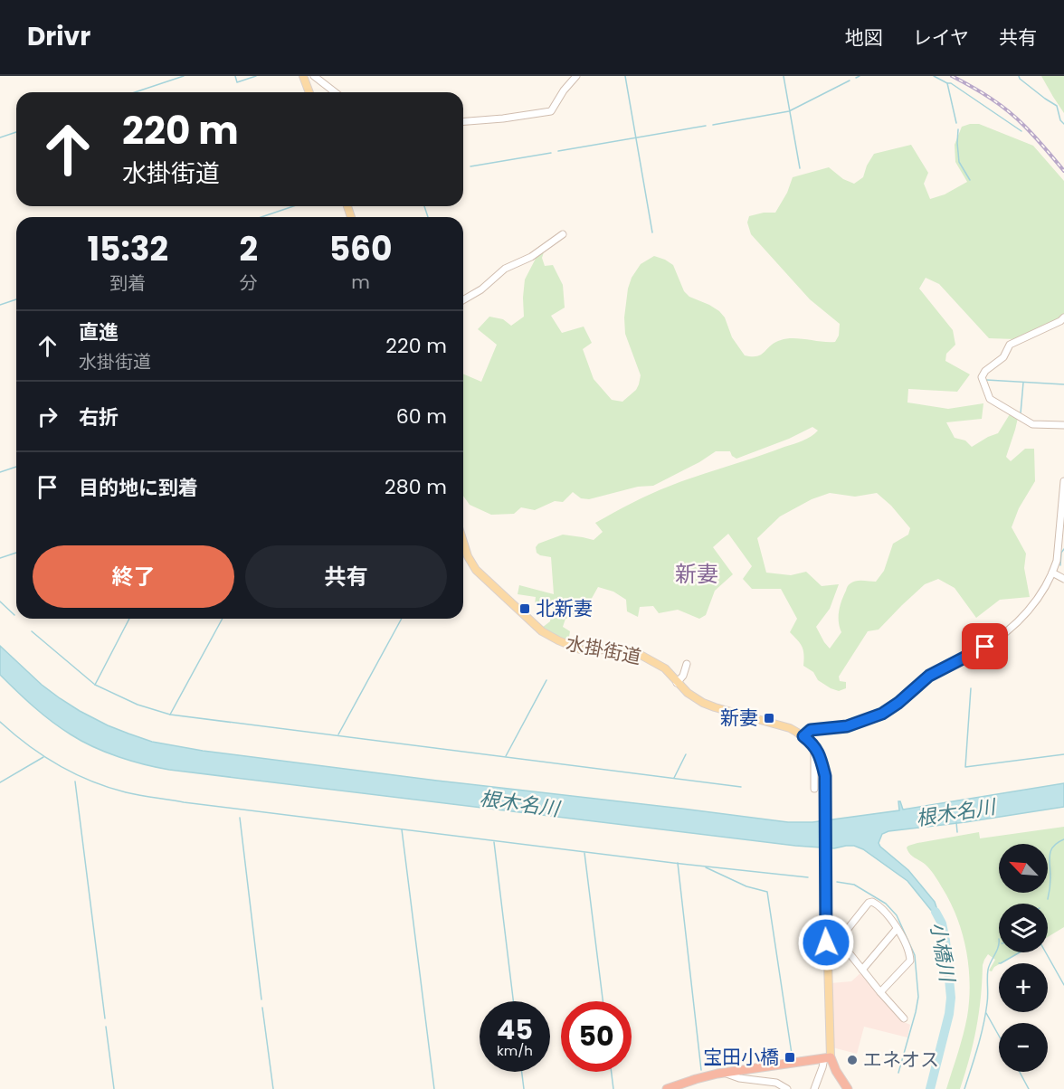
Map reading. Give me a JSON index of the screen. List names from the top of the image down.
{
  "streets": {
    "main road": ["水掛街道"]
  },
  "districts": ["新妻"],
  "water": ["根木名川", "小橋川"],
  "places": {
    "transit": ["北新妻", "新妻", "宝田小橋"],
    "other": ["エネオス"]
  },
  "north": "top left",
  "page": {
    "header": "Drivr",
    "nav": ["地図", "レイヤ", "共有"],
    "turn": ["220 m", "水掛街道"],
    "eta": [
      "15:32",
      "到着",
      "2",
      "分",
      "560",
      "m"
    ],
    "list": [
      {
        "name": "直進",
        "note": "水掛街道",
        "value": "220 m"
      },
      {
        "name": "右折",
        "value": "60 m"
      },
      {
        "name": "目的地に到着",
        "value": "280 m"
      }
    ],
    "buttons": ["終了", "共有"],
    "map_buttons": ["+", "−"],
    "speed": "45 km/h",
    "limit": "50"
  }
}
